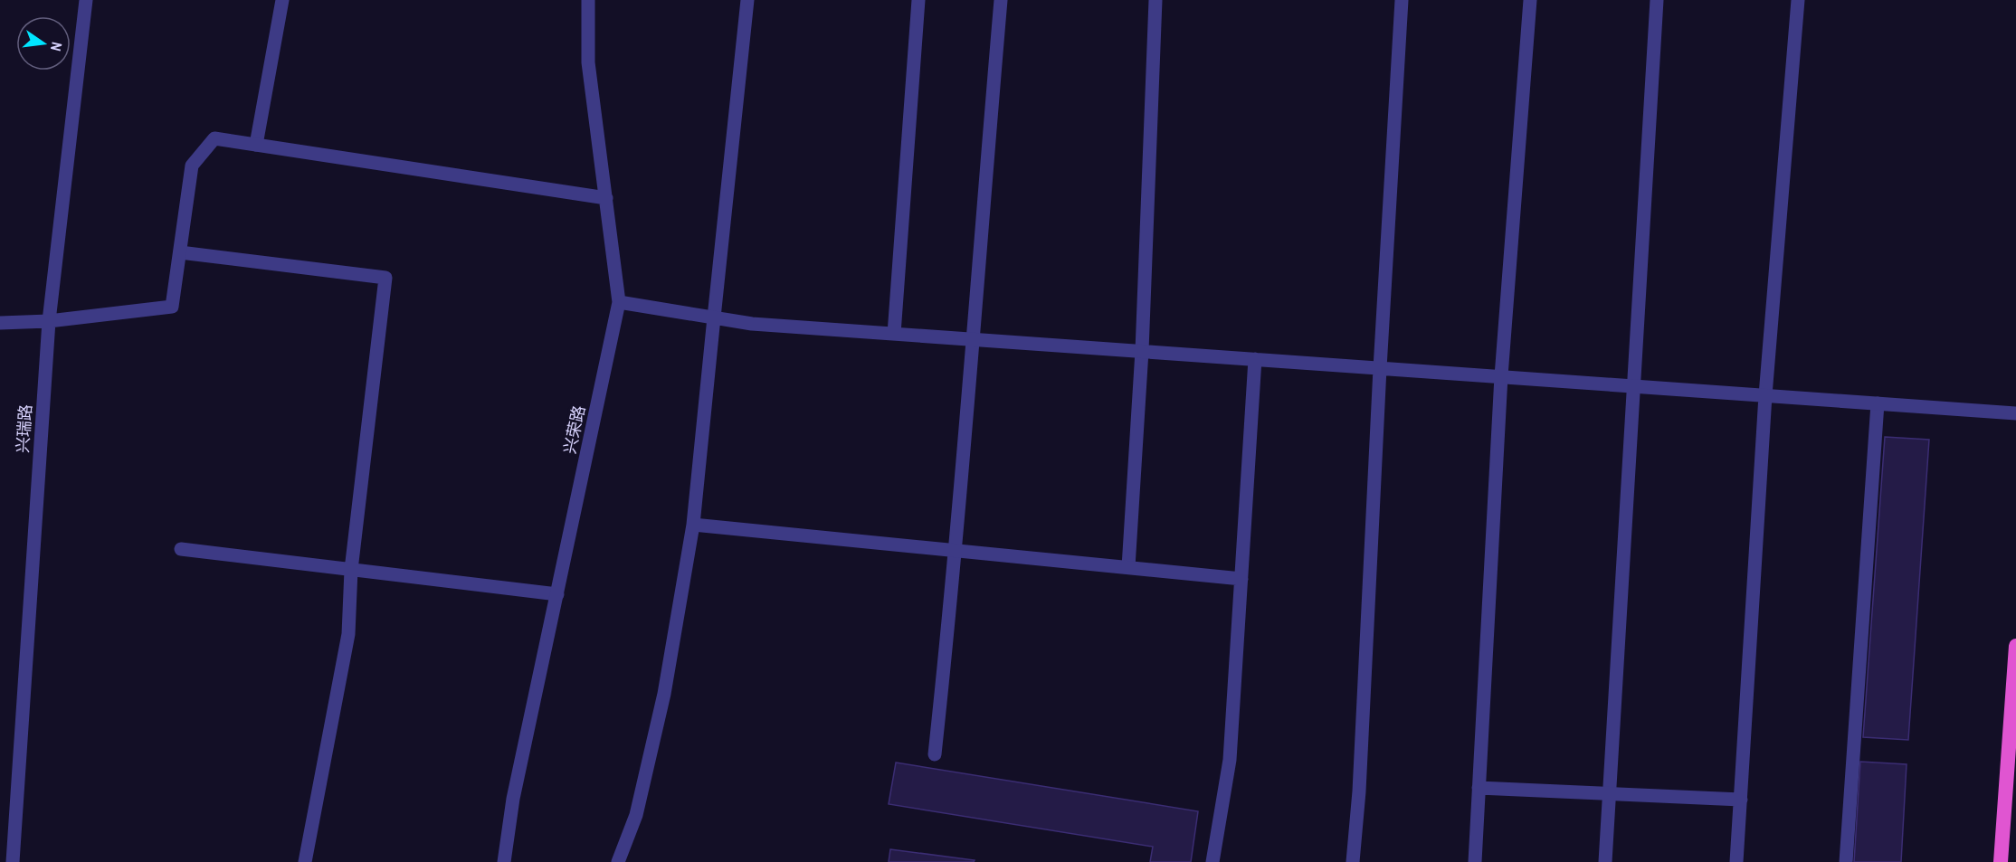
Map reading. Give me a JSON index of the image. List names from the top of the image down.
{
  "streets": {
    "street": ["兴瑞路", "兴荣路"]
  },
  "north": "right"
}
